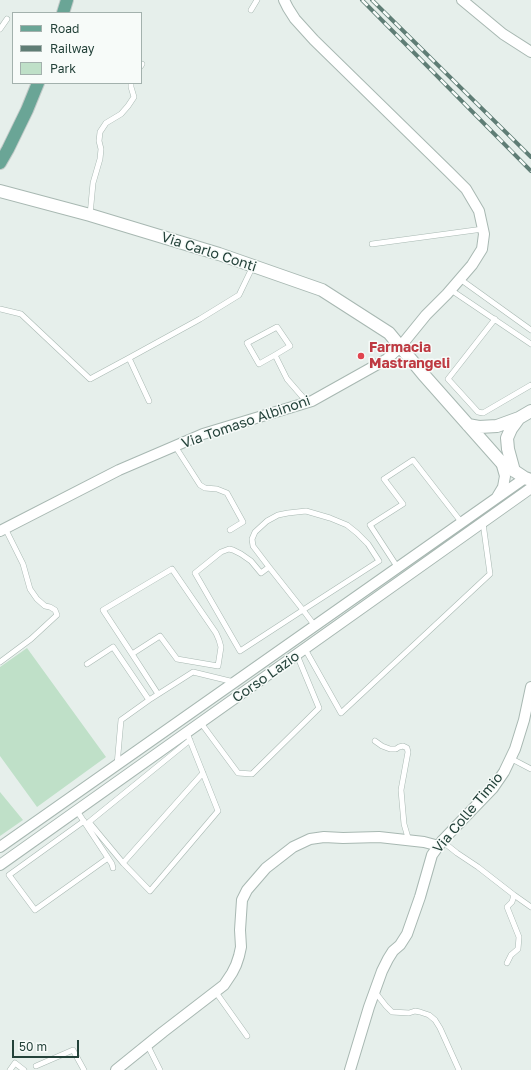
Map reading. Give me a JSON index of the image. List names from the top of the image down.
{
  "streets": {
    "street": [
      "Via Carlo Conti",
      "Via Tomaso Albinoni",
      "Corso Lazio",
      "Via Colle Timio"
    ]
  },
  "crossings": [
    ["Via Carlo Conti", "Via Tomaso Albinoni"],
    ["Via Carlo Conti", "Corso Lazio"]
  ],
  "places": ["Farmacia Mastrangeli"],
  "legend": ["Road", "Railway", "Park"],
  "scale_bar": "50 m"
}
